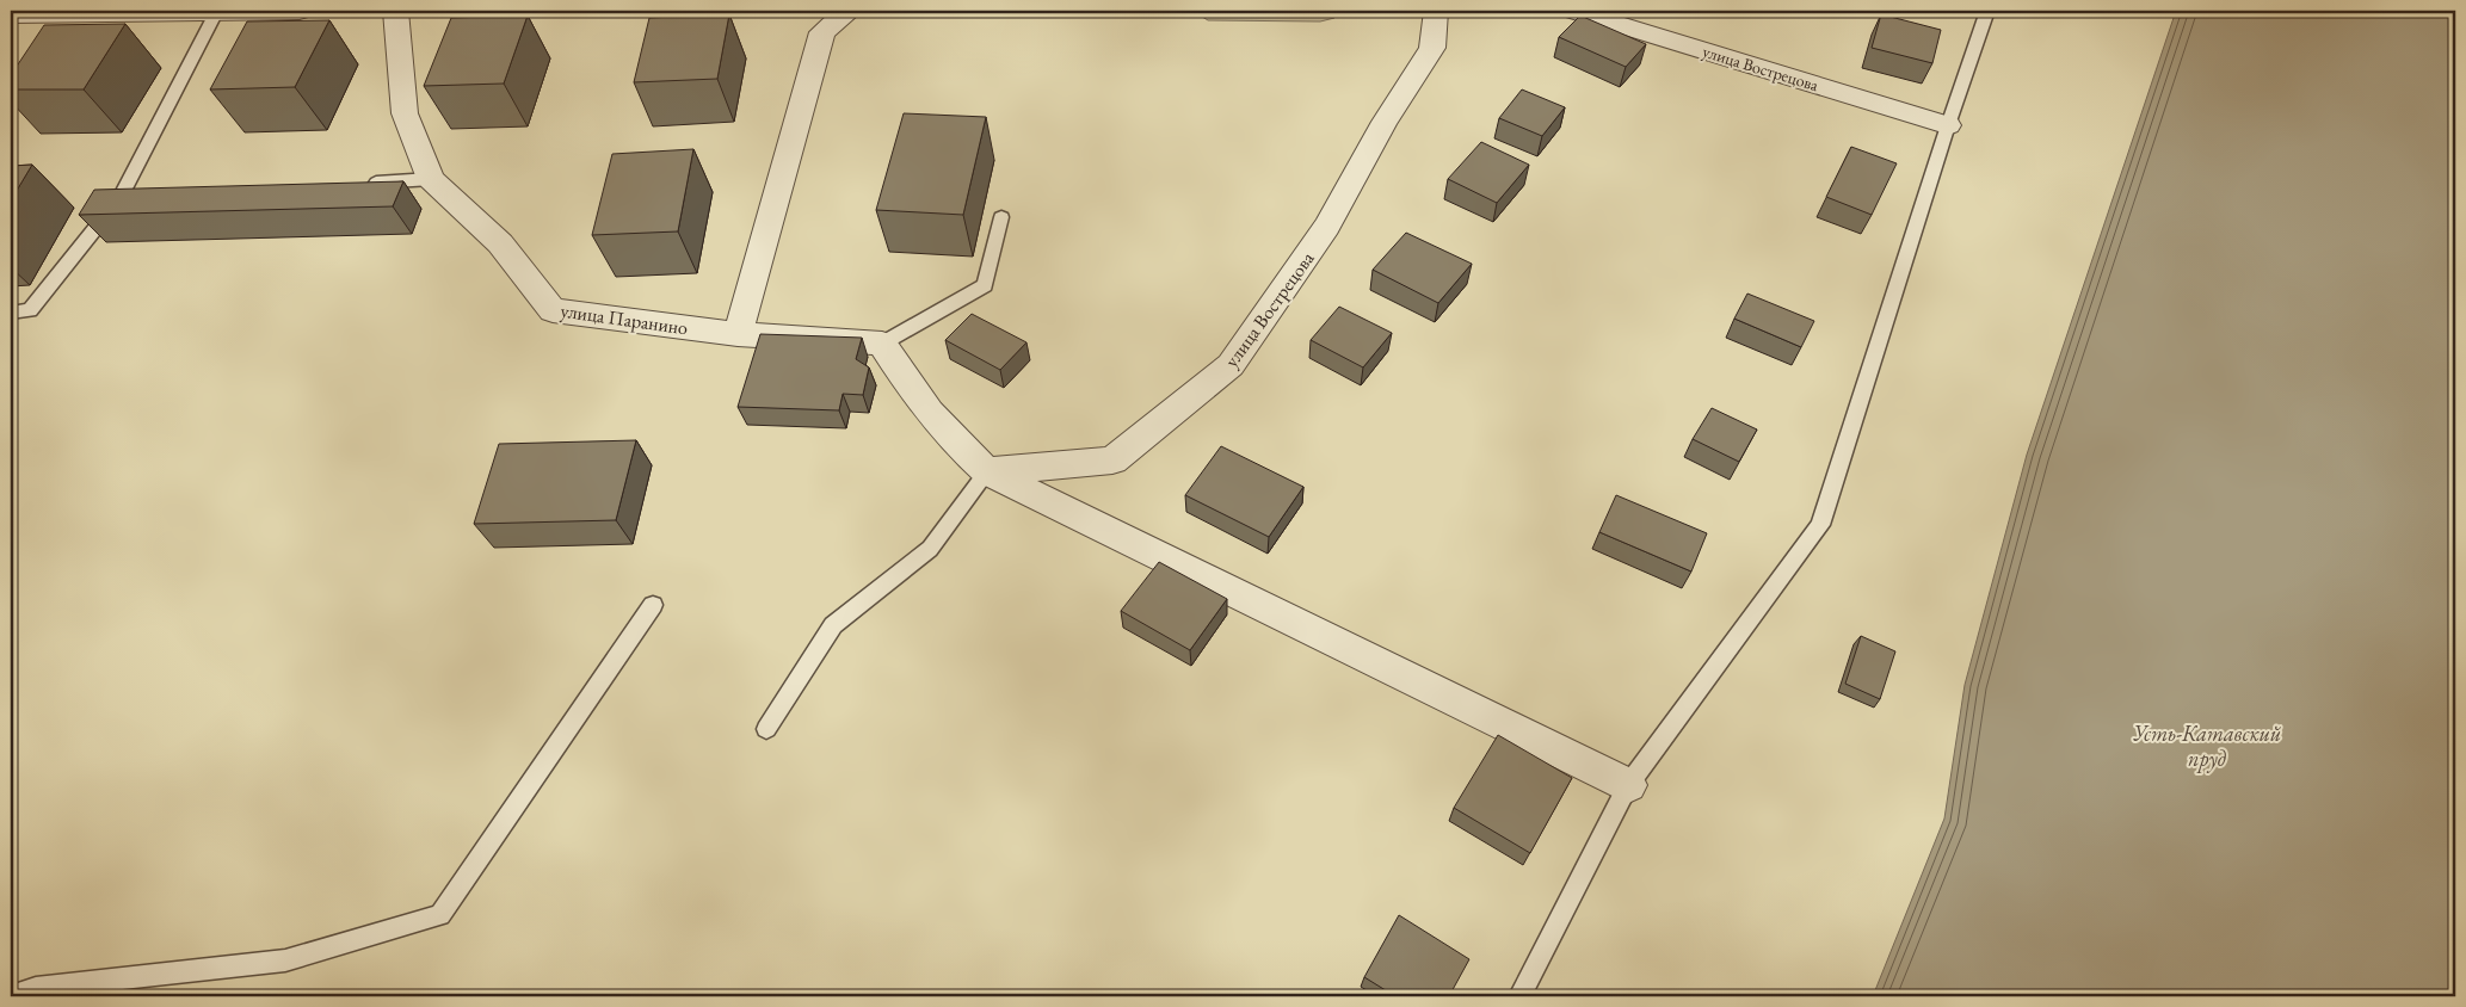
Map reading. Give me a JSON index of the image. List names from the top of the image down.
{
  "streets": {
    "street": ["улица Вострецова", "улица Паранино"]
  },
  "water": ["Усть-Катавский пруд"]
}
